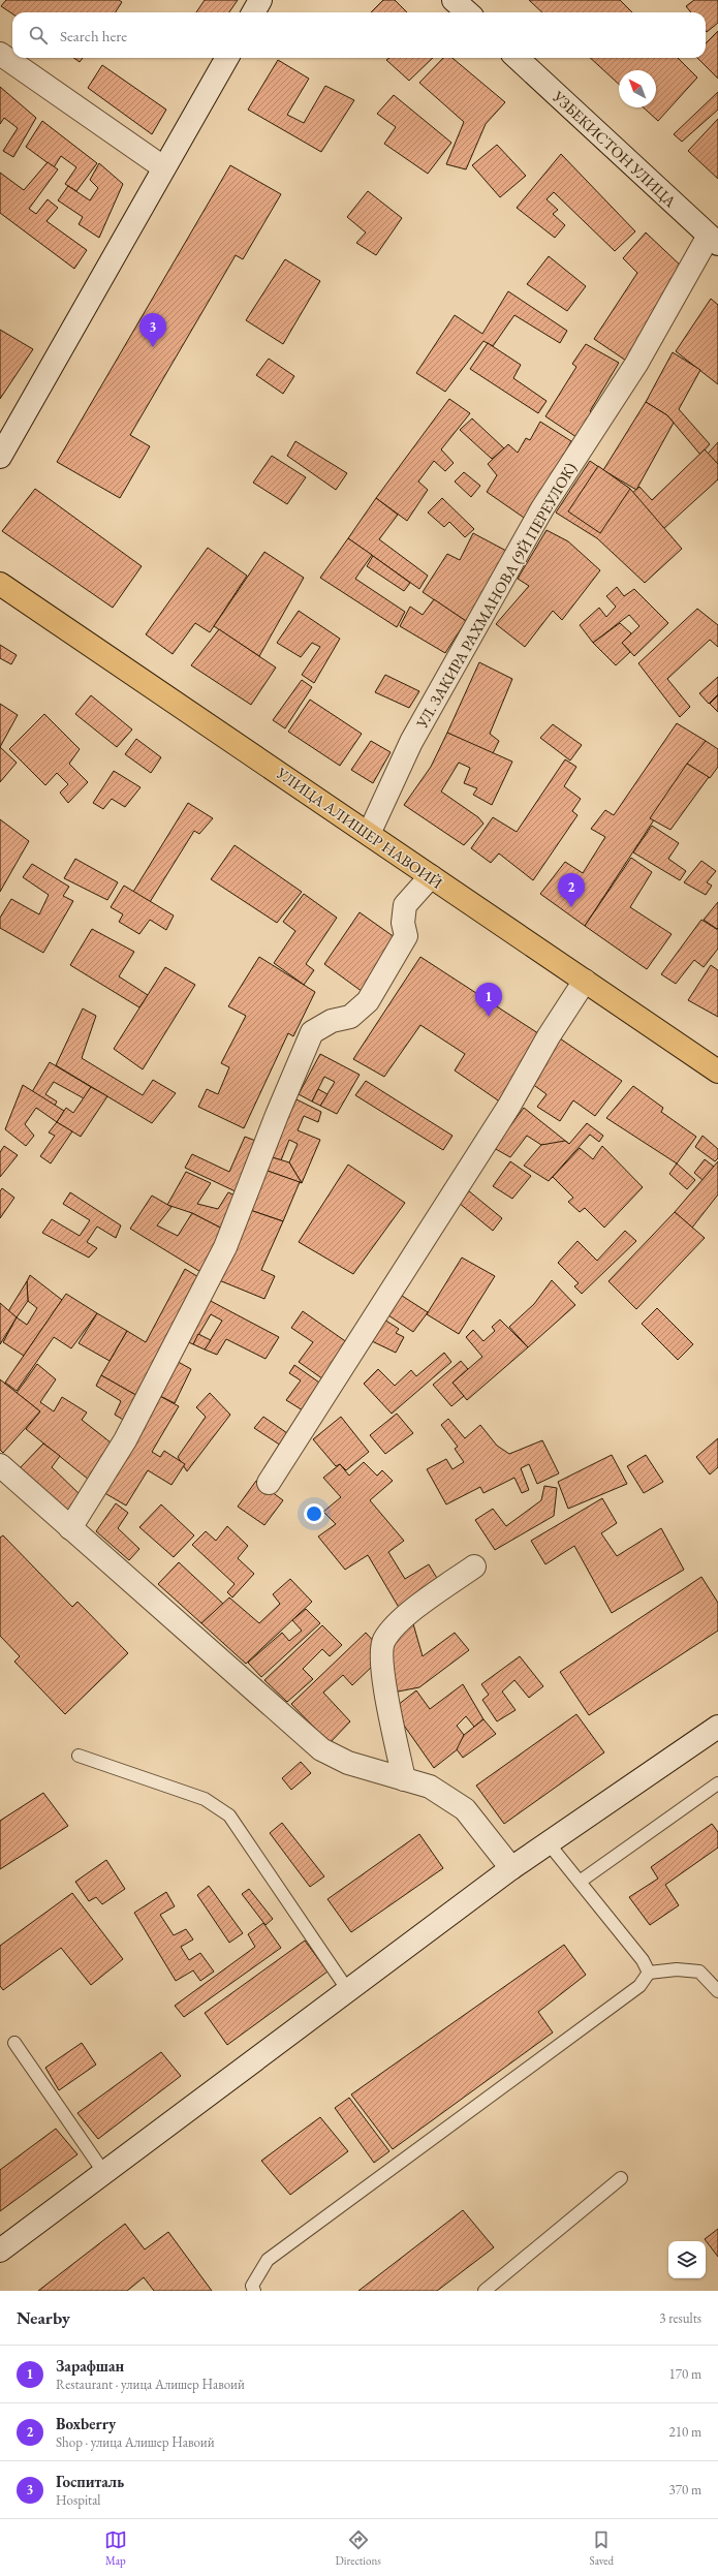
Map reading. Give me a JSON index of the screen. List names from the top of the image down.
{
  "streets": {
    "main road": ["УЛИЦА АЛИШЕР НАВОИЙ"],
    "street": ["УЗБЕКИСТОН УЛИЦА", "УЛ. ЗАКИРА РАХМАНОВА (9Й ПЕРЕУЛОК)"]
  },
  "crossings": [
    ["УЗБЕКИСТОН УЛИЦА", "УЛ. ЗАКИРА РАХМАНОВА (9Й ПЕРЕУЛОК)"],
    ["УЛ. ЗАКИРА РАХМАНОВА (9Й ПЕРЕУЛОК)", "УЛИЦА АЛИШЕР НАВОИЙ"]
  ],
  "north": "top left",
  "page": {
    "search": "Search here",
    "pins": ["3", "2", "1"],
    "heading": ["Nearby", "3 results"],
    "list": [
      {
        "mark": "1",
        "name": "Зарафшан",
        "note": "Restaurant · улица Алишер Навоий",
        "value": "170 m"
      },
      {
        "mark": "2",
        "name": "Boxberry",
        "note": "Shop · улица Алишер Навоий",
        "value": "210 m"
      },
      {
        "mark": "3",
        "name": "Госпиталь",
        "note": "Hospital",
        "value": "370 m"
      }
    ],
    "nav": ["Map", "Directions", "Saved"]
  }
}
